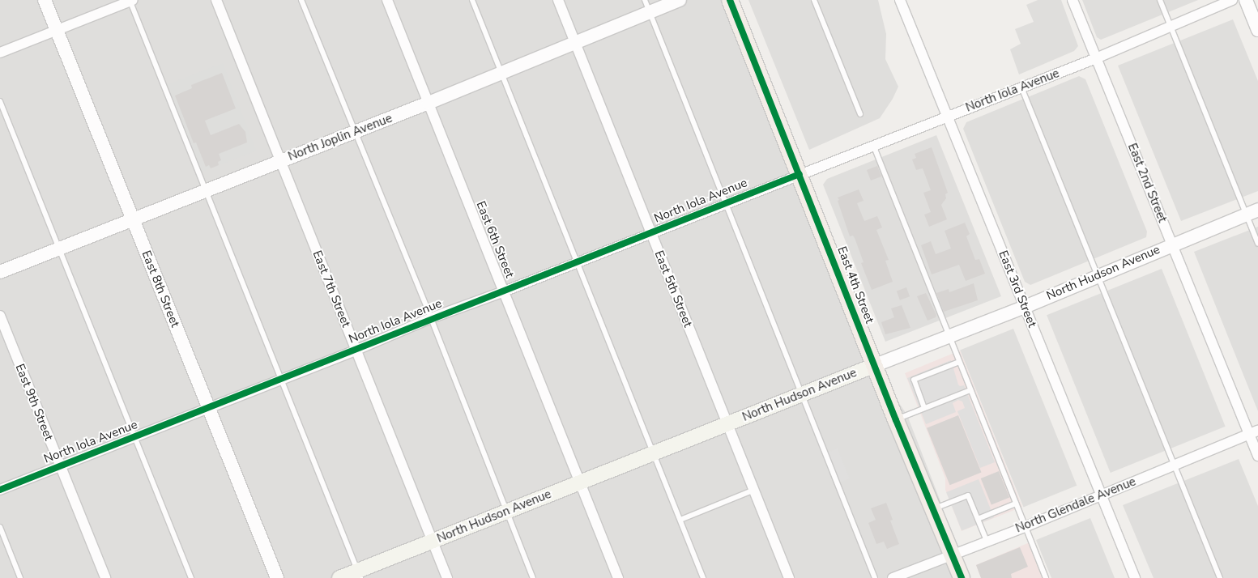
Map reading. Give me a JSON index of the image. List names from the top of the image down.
{
  "streets": {
    "main road": ["North Hudson Avenue", "East 4th Street"],
    "street": [
      "North Iola Avenue",
      "North Joplin Avenue",
      "East 2nd Street",
      "East 6th Street",
      "East 8th Street",
      "East 7th Street",
      "East 5th Street",
      "East 3rd Street",
      "East 9th Street",
      "North Glendale Avenue"
    ]
  },
  "crossings": [
    ["North Iola Avenue", "East 2nd Street"],
    ["North Iola Avenue", "East 6th Street"],
    ["North Iola Avenue", "East 4th Street"],
    ["North Iola Avenue", "East 8th Street"],
    ["North Iola Avenue", "East 7th Street"],
    ["North Iola Avenue", "East 5th Street"],
    ["North Iola Avenue", "East 3rd Street"],
    ["North Iola Avenue", "East 9th Street"],
    ["North Joplin Avenue", "East 6th Street"],
    ["North Joplin Avenue", "East 8th Street"],
    ["North Joplin Avenue", "East 7th Street"],
    ["North Joplin Avenue", "East 5th Street"],
    ["East 2nd Street", "North Hudson Avenue"],
    ["East 2nd Street", "North Glendale Avenue"],
    ["East 6th Street", "North Hudson Avenue"],
    ["North Hudson Avenue", "East 4th Street"],
    ["North Hudson Avenue", "East 7th Street"],
    ["North Hudson Avenue", "East 5th Street"],
    ["North Hudson Avenue", "East 3rd Street"],
    ["East 4th Street", "North Glendale Avenue"],
    ["East 3rd Street", "North Glendale Avenue"]
  ]
}
